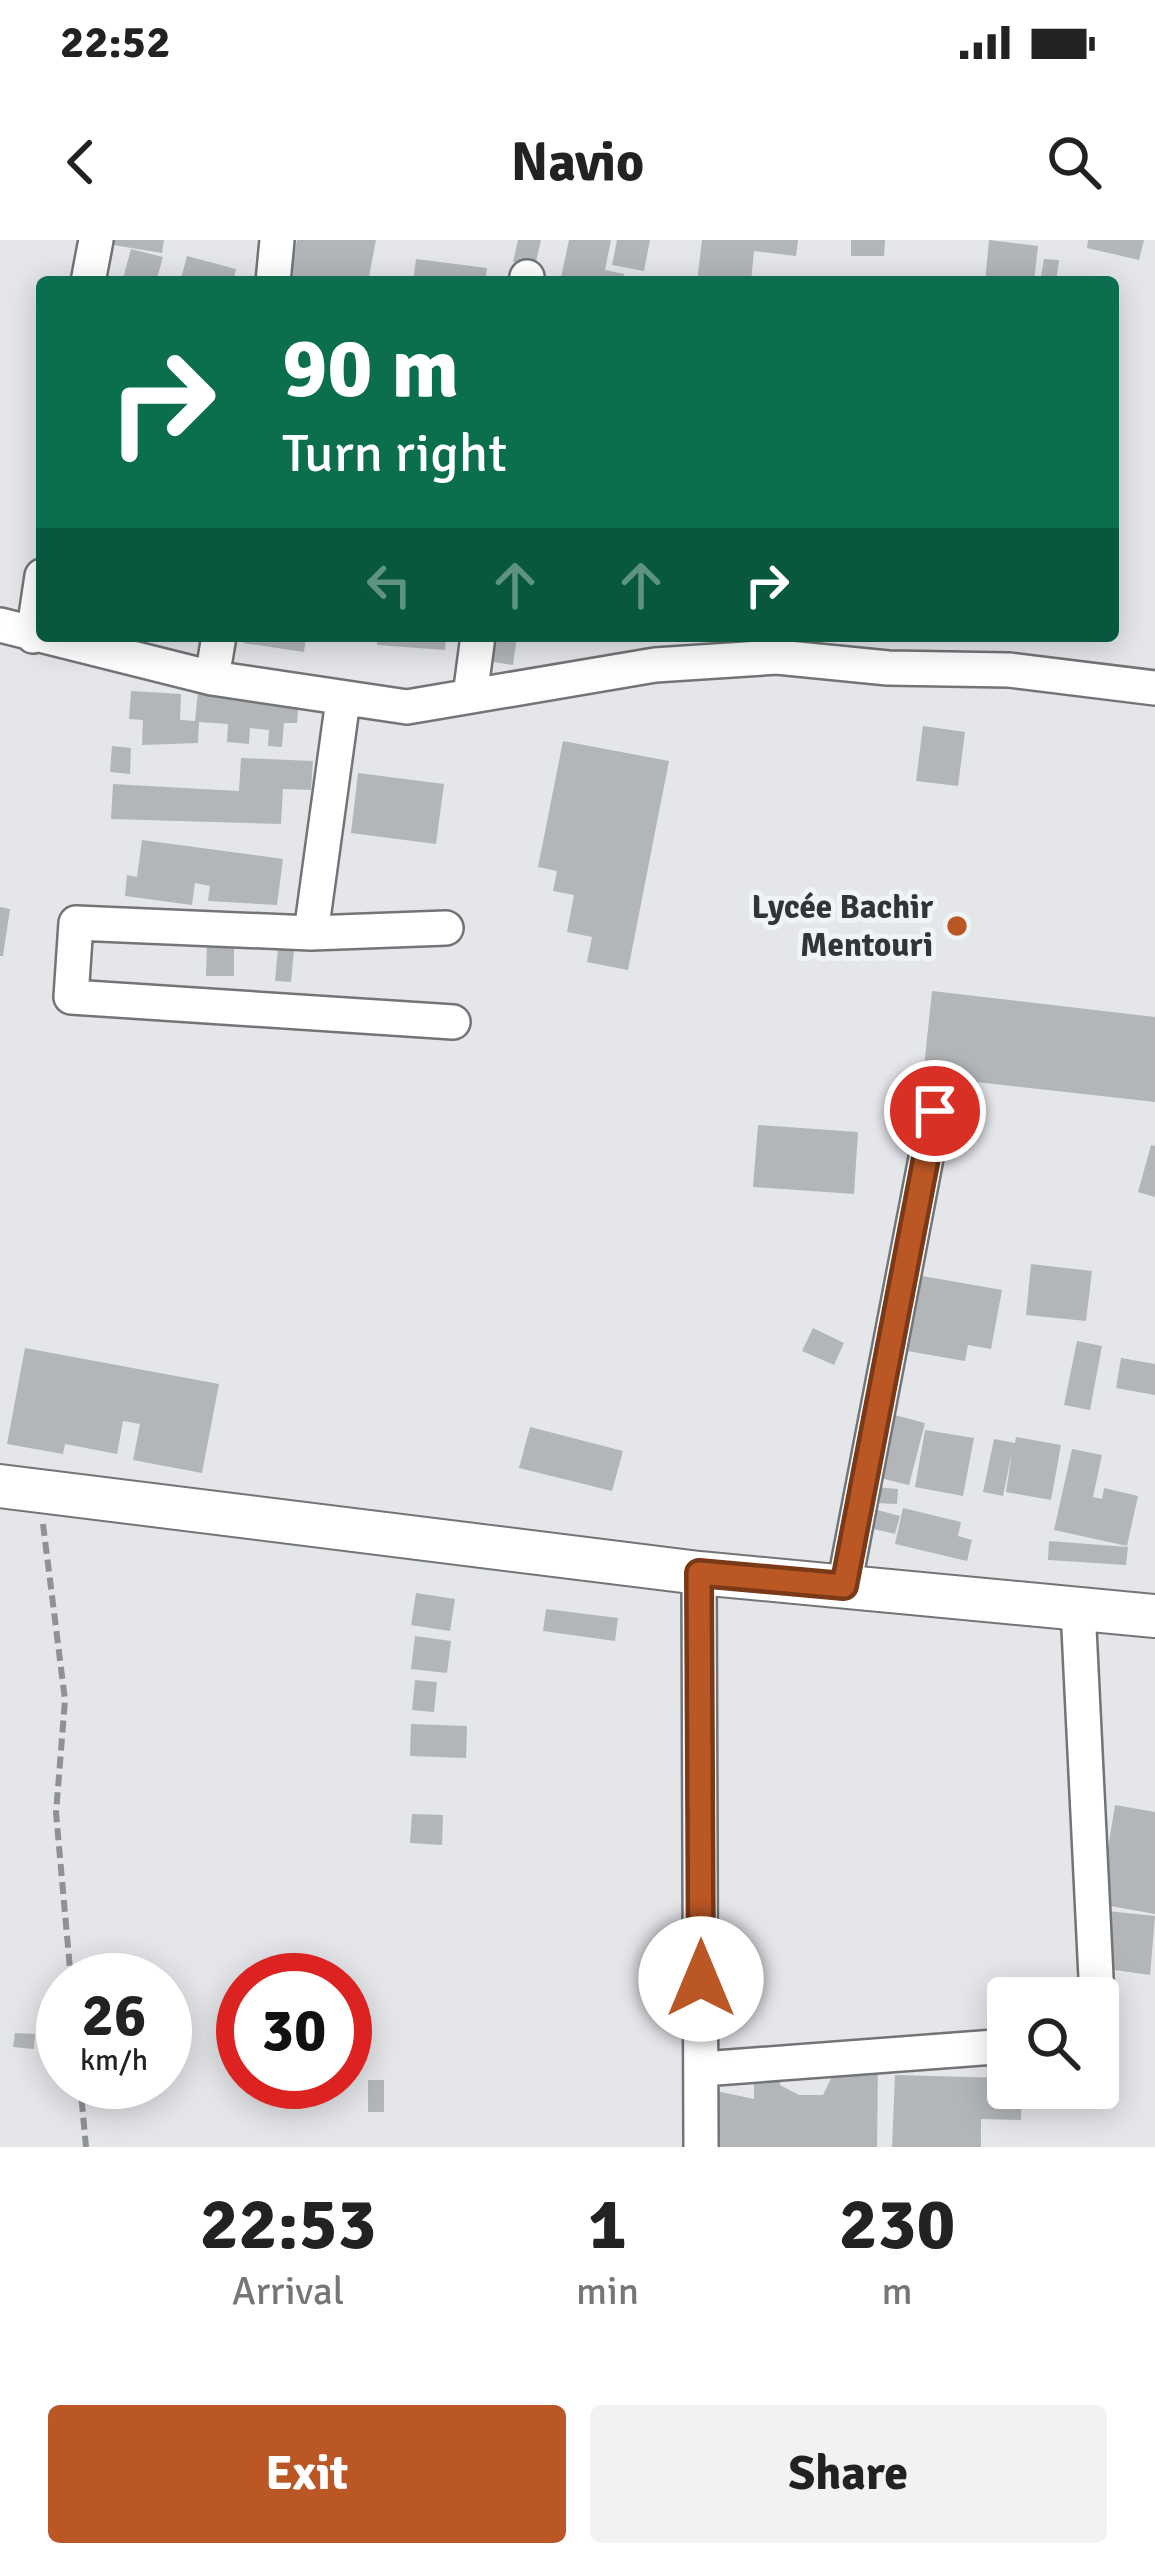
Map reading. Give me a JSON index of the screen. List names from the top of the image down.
{
  "places": ["Lycée Bachir Mentouri"],
  "page": {
    "status": "22:52",
    "header": "Navio",
    "turn": ["90 m", "Turn right"],
    "speed": "26 km/h",
    "limit": "30",
    "eta": [
      "22:53",
      "Arrival",
      "1",
      "min",
      "230",
      "m"
    ],
    "buttons": ["Exit", "Share"]
  }
}
